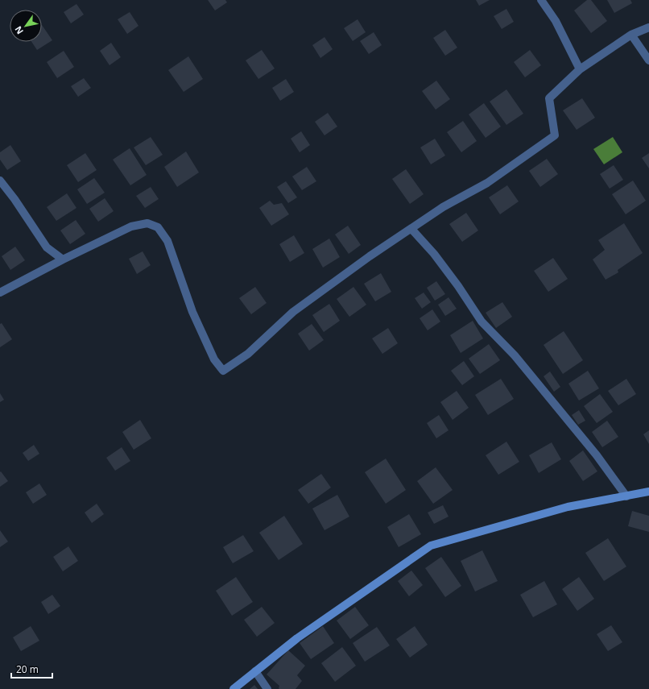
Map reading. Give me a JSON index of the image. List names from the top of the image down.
{
  "scale_bar": "20 m",
  "north": "bottom left"
}
